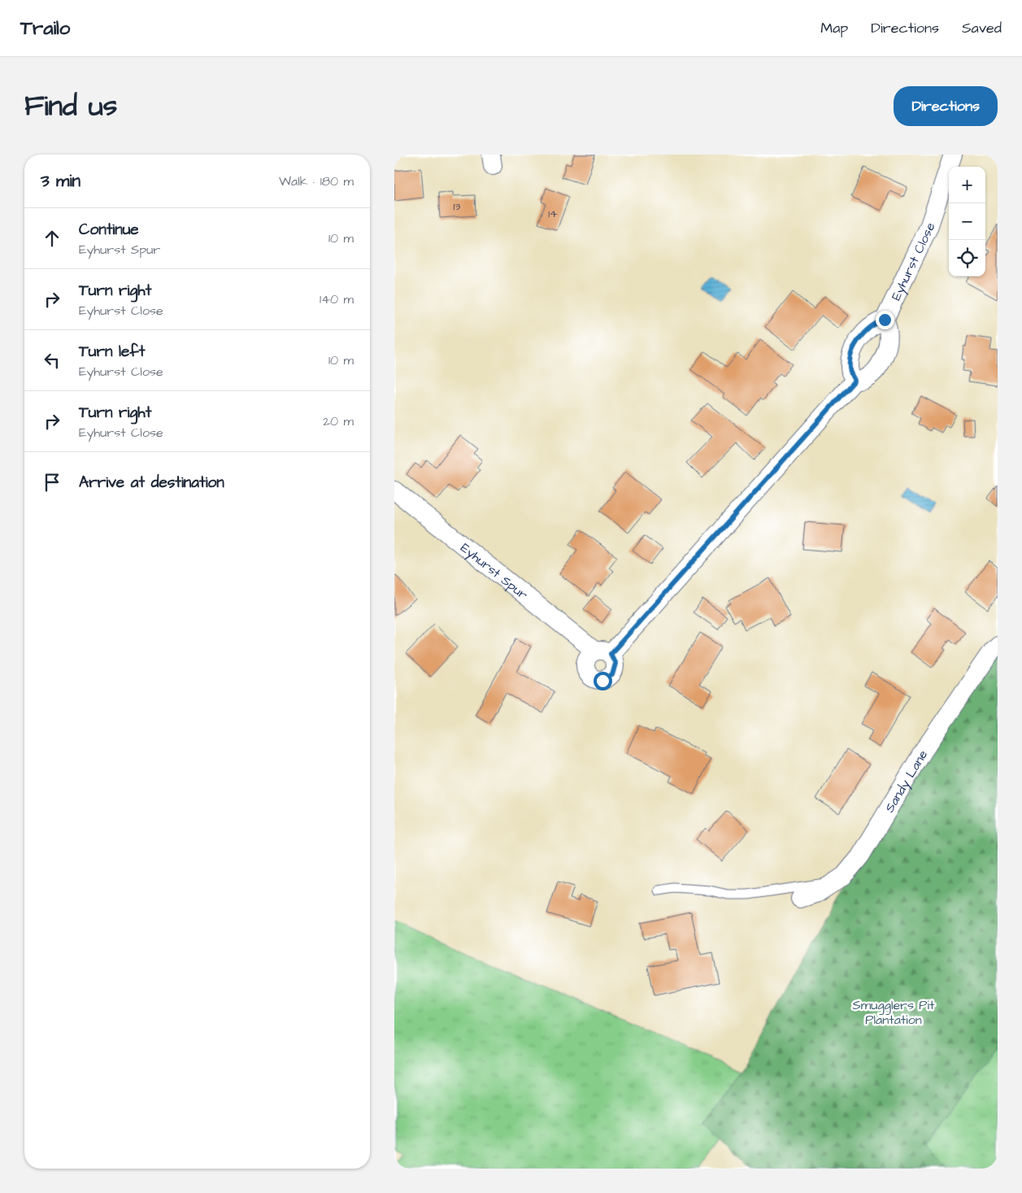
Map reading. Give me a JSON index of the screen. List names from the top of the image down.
{
  "streets": {
    "street": ["Eyhurst Close", "Eyhurst Spur", "Sandy Lane"]
  },
  "parks": ["Smugglers Pit Plantation"],
  "house_numbers": ["13", "14"],
  "page": {
    "header": "Trailo",
    "nav": ["Map", "Directions", "Saved"],
    "title": "Find us",
    "buttons": "Directions",
    "heading": ["3 min", "Walk · 180 m"],
    "map_buttons": ["+", "−"],
    "list": [
      ["Continue", "Eyhurst Spur", "10 m"],
      ["Turn right", "Eyhurst Close", "140 m"],
      ["Turn left", "Eyhurst Close", "10 m"],
      ["Turn right", "Eyhurst Close", "20 m"],
      "Arrive at destination"
    ]
  }
}
